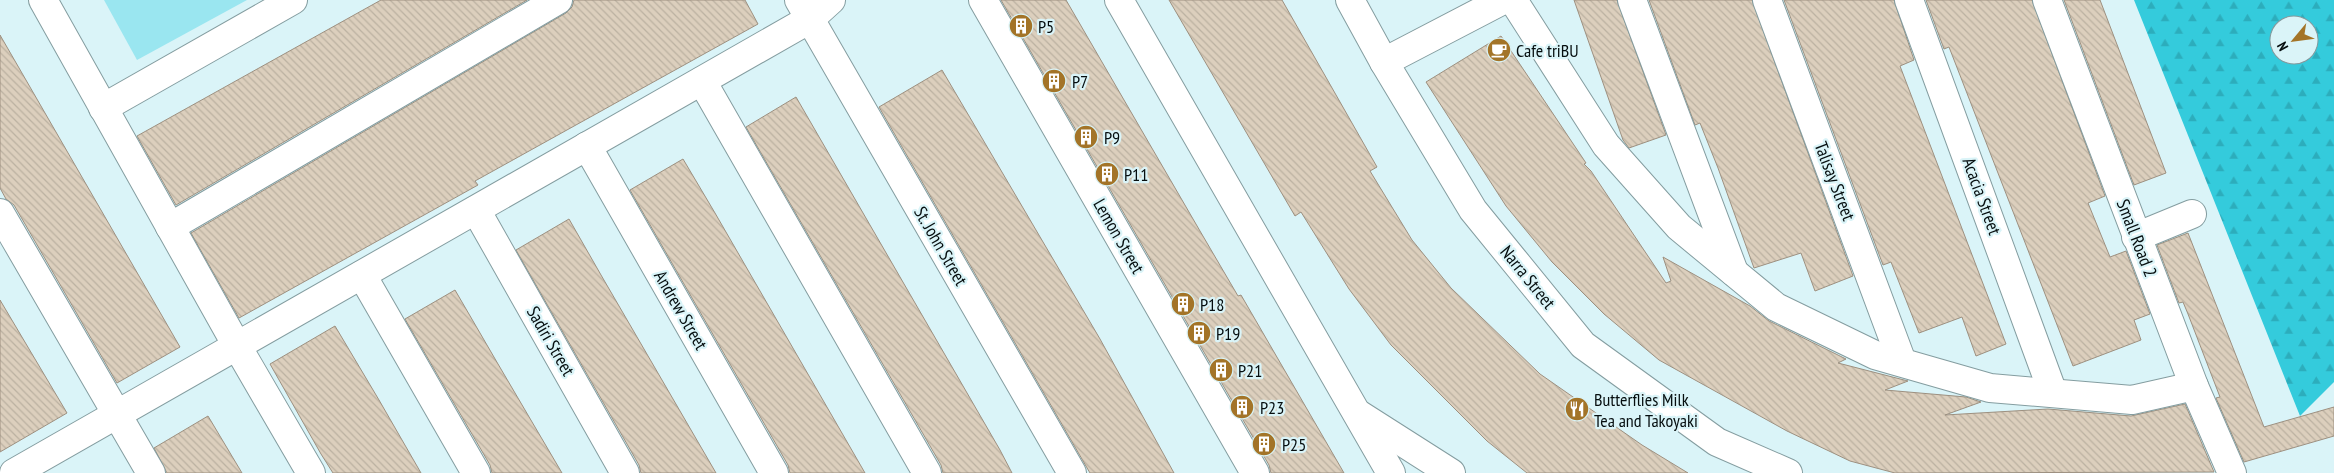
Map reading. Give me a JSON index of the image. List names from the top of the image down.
{
  "streets": {
    "street": [
      "Talisay Street",
      "Acacia Street",
      "Lemon Street",
      "Small Road 2",
      "St. John Street",
      "Narra Street",
      "Andrew Street",
      "Sadiri Street"
    ]
  },
  "places": {
    "building": [
      "P5",
      "P7",
      "P9",
      "P11",
      "P18",
      "P19",
      "P21",
      "P23",
      "P25"
    ],
    "cafe": ["Cafe triBU"],
    "restaurant": ["Butterflies Milk Tea and Takoyaki"]
  },
  "north": "bottom left"
}
